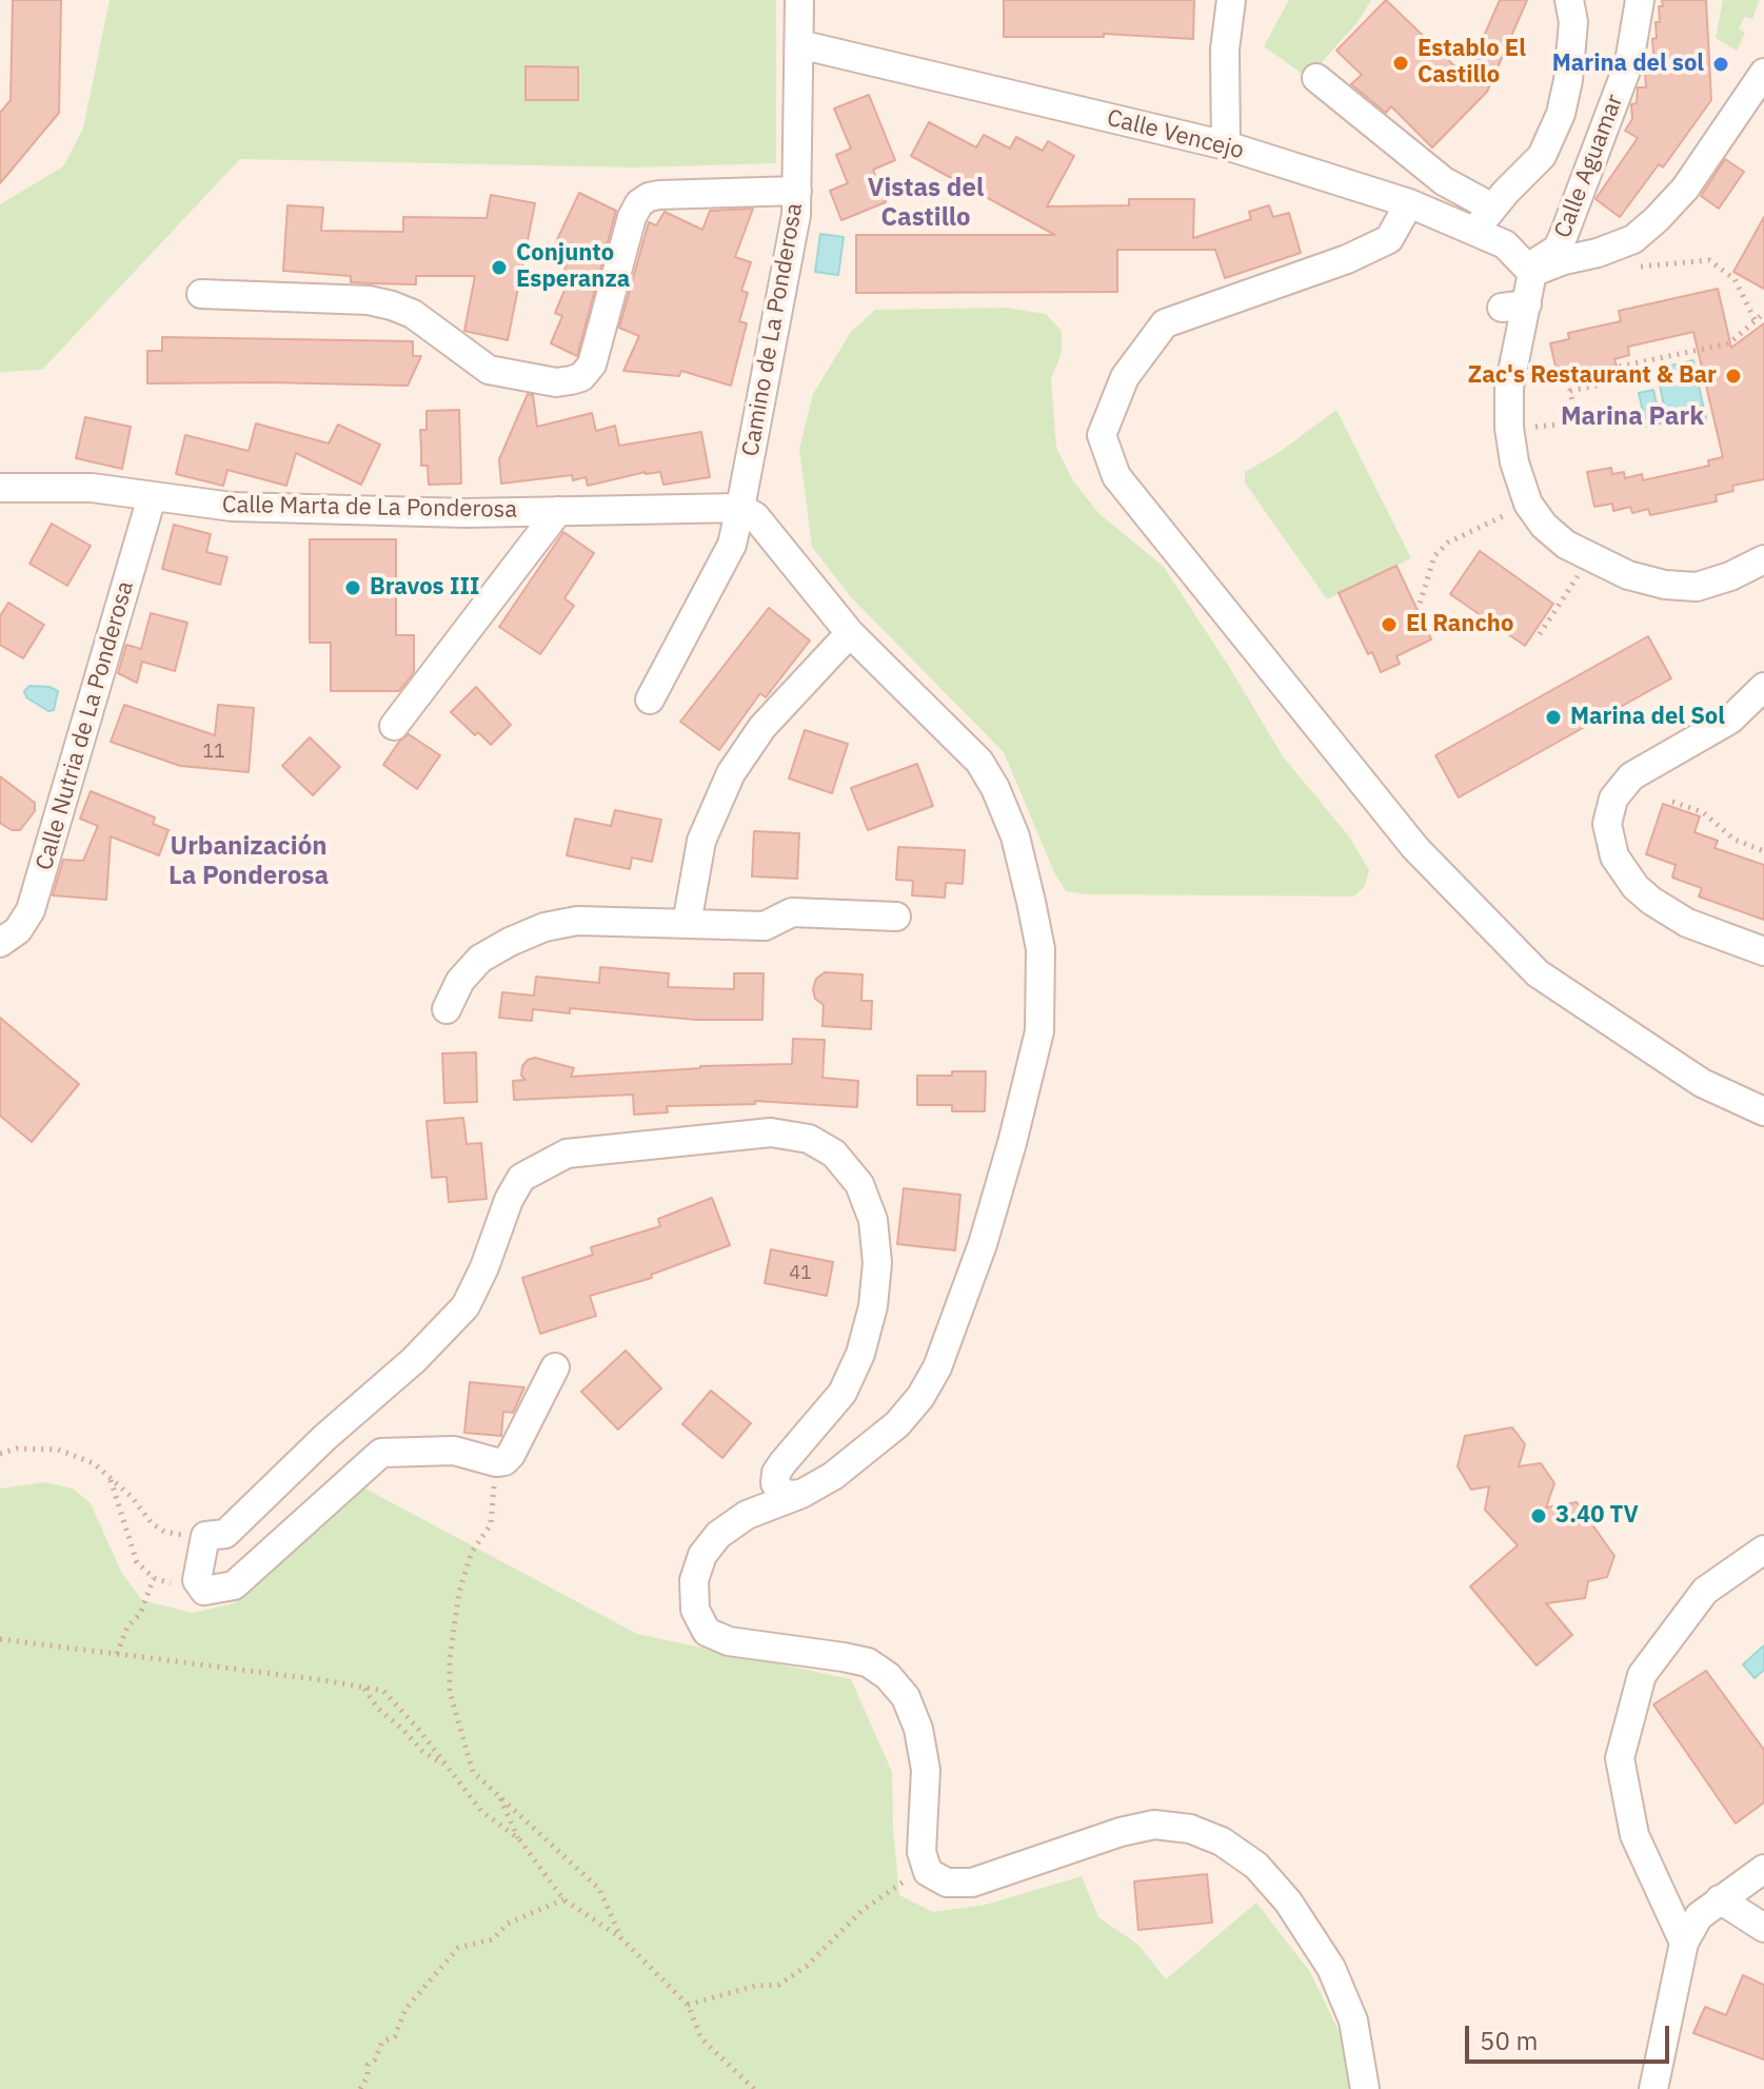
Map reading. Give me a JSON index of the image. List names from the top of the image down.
{
  "streets": {
    "street": [
      "Calle Vencejo",
      "Calle Aguamar",
      "Camino de La Ponderosa",
      "Calle Marta de La Ponderosa",
      "Calle Nutria de La Ponderosa"
    ]
  },
  "crossings": [
    ["Calle Vencejo", "Calle Aguamar"],
    ["Calle Vencejo", "Camino de La Ponderosa"],
    ["Camino de La Ponderosa", "Calle Marta de La Ponderosa"],
    ["Calle Marta de La Ponderosa", "Calle Nutria de La Ponderosa"]
  ],
  "districts": ["Vistas del Castillo", "Marina Park", "Urbanización La Ponderosa"],
  "places": [
    "Establo El Castillo",
    "Marina del sol",
    "Conjunto Esperanza",
    "Zac's Restaurant & Bar",
    "Bravos III",
    "El Rancho",
    "Marina del Sol",
    "3.40 TV"
  ],
  "house_numbers": ["11", "41"],
  "scale_bar": "50 m"
}
